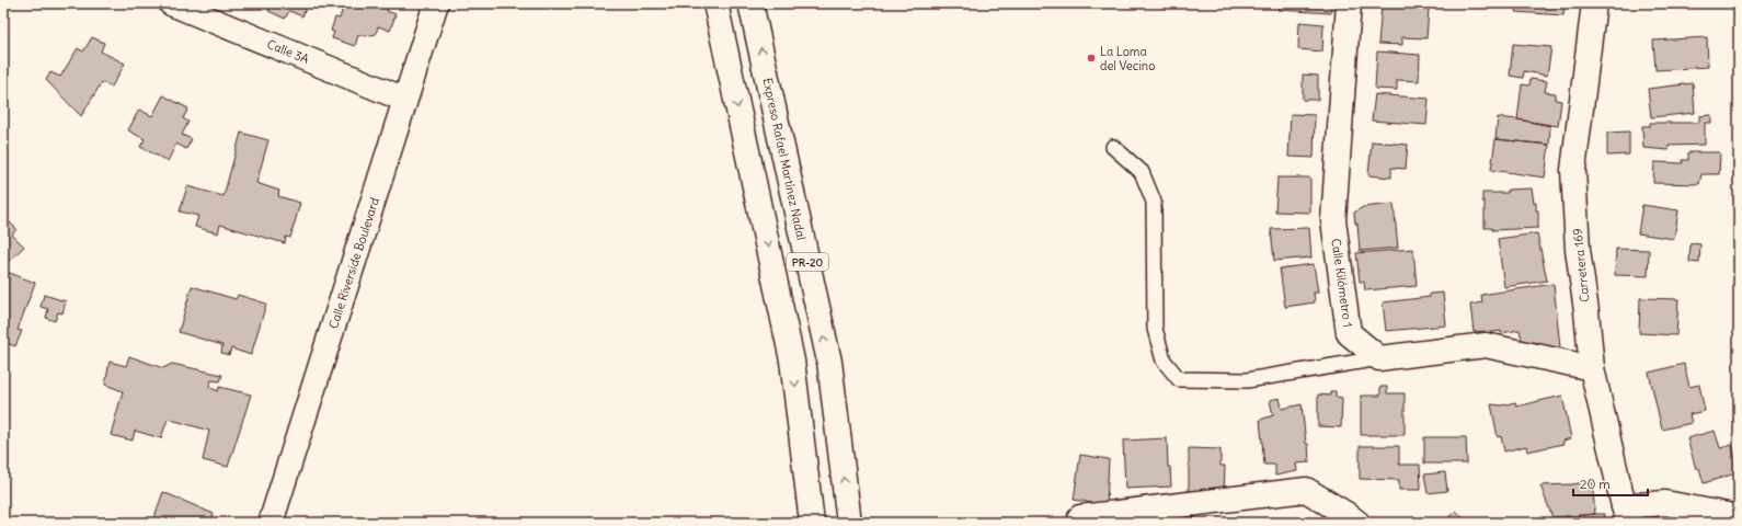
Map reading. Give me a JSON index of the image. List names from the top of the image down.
{
  "streets": {
    "main road": [
      "Calle 3A",
      "Expreso Rafael Martínez Nadal",
      "PR-20",
      "Calle Riverside Boulevard",
      "Carretera 169",
      "Calle Kilómetro 1"
    ]
  },
  "crossings": [
    ["Calle 3A", "Calle Riverside Boulevard"]
  ],
  "places": ["La Loma del Vecino"],
  "scale_bar": "20 m"
}
